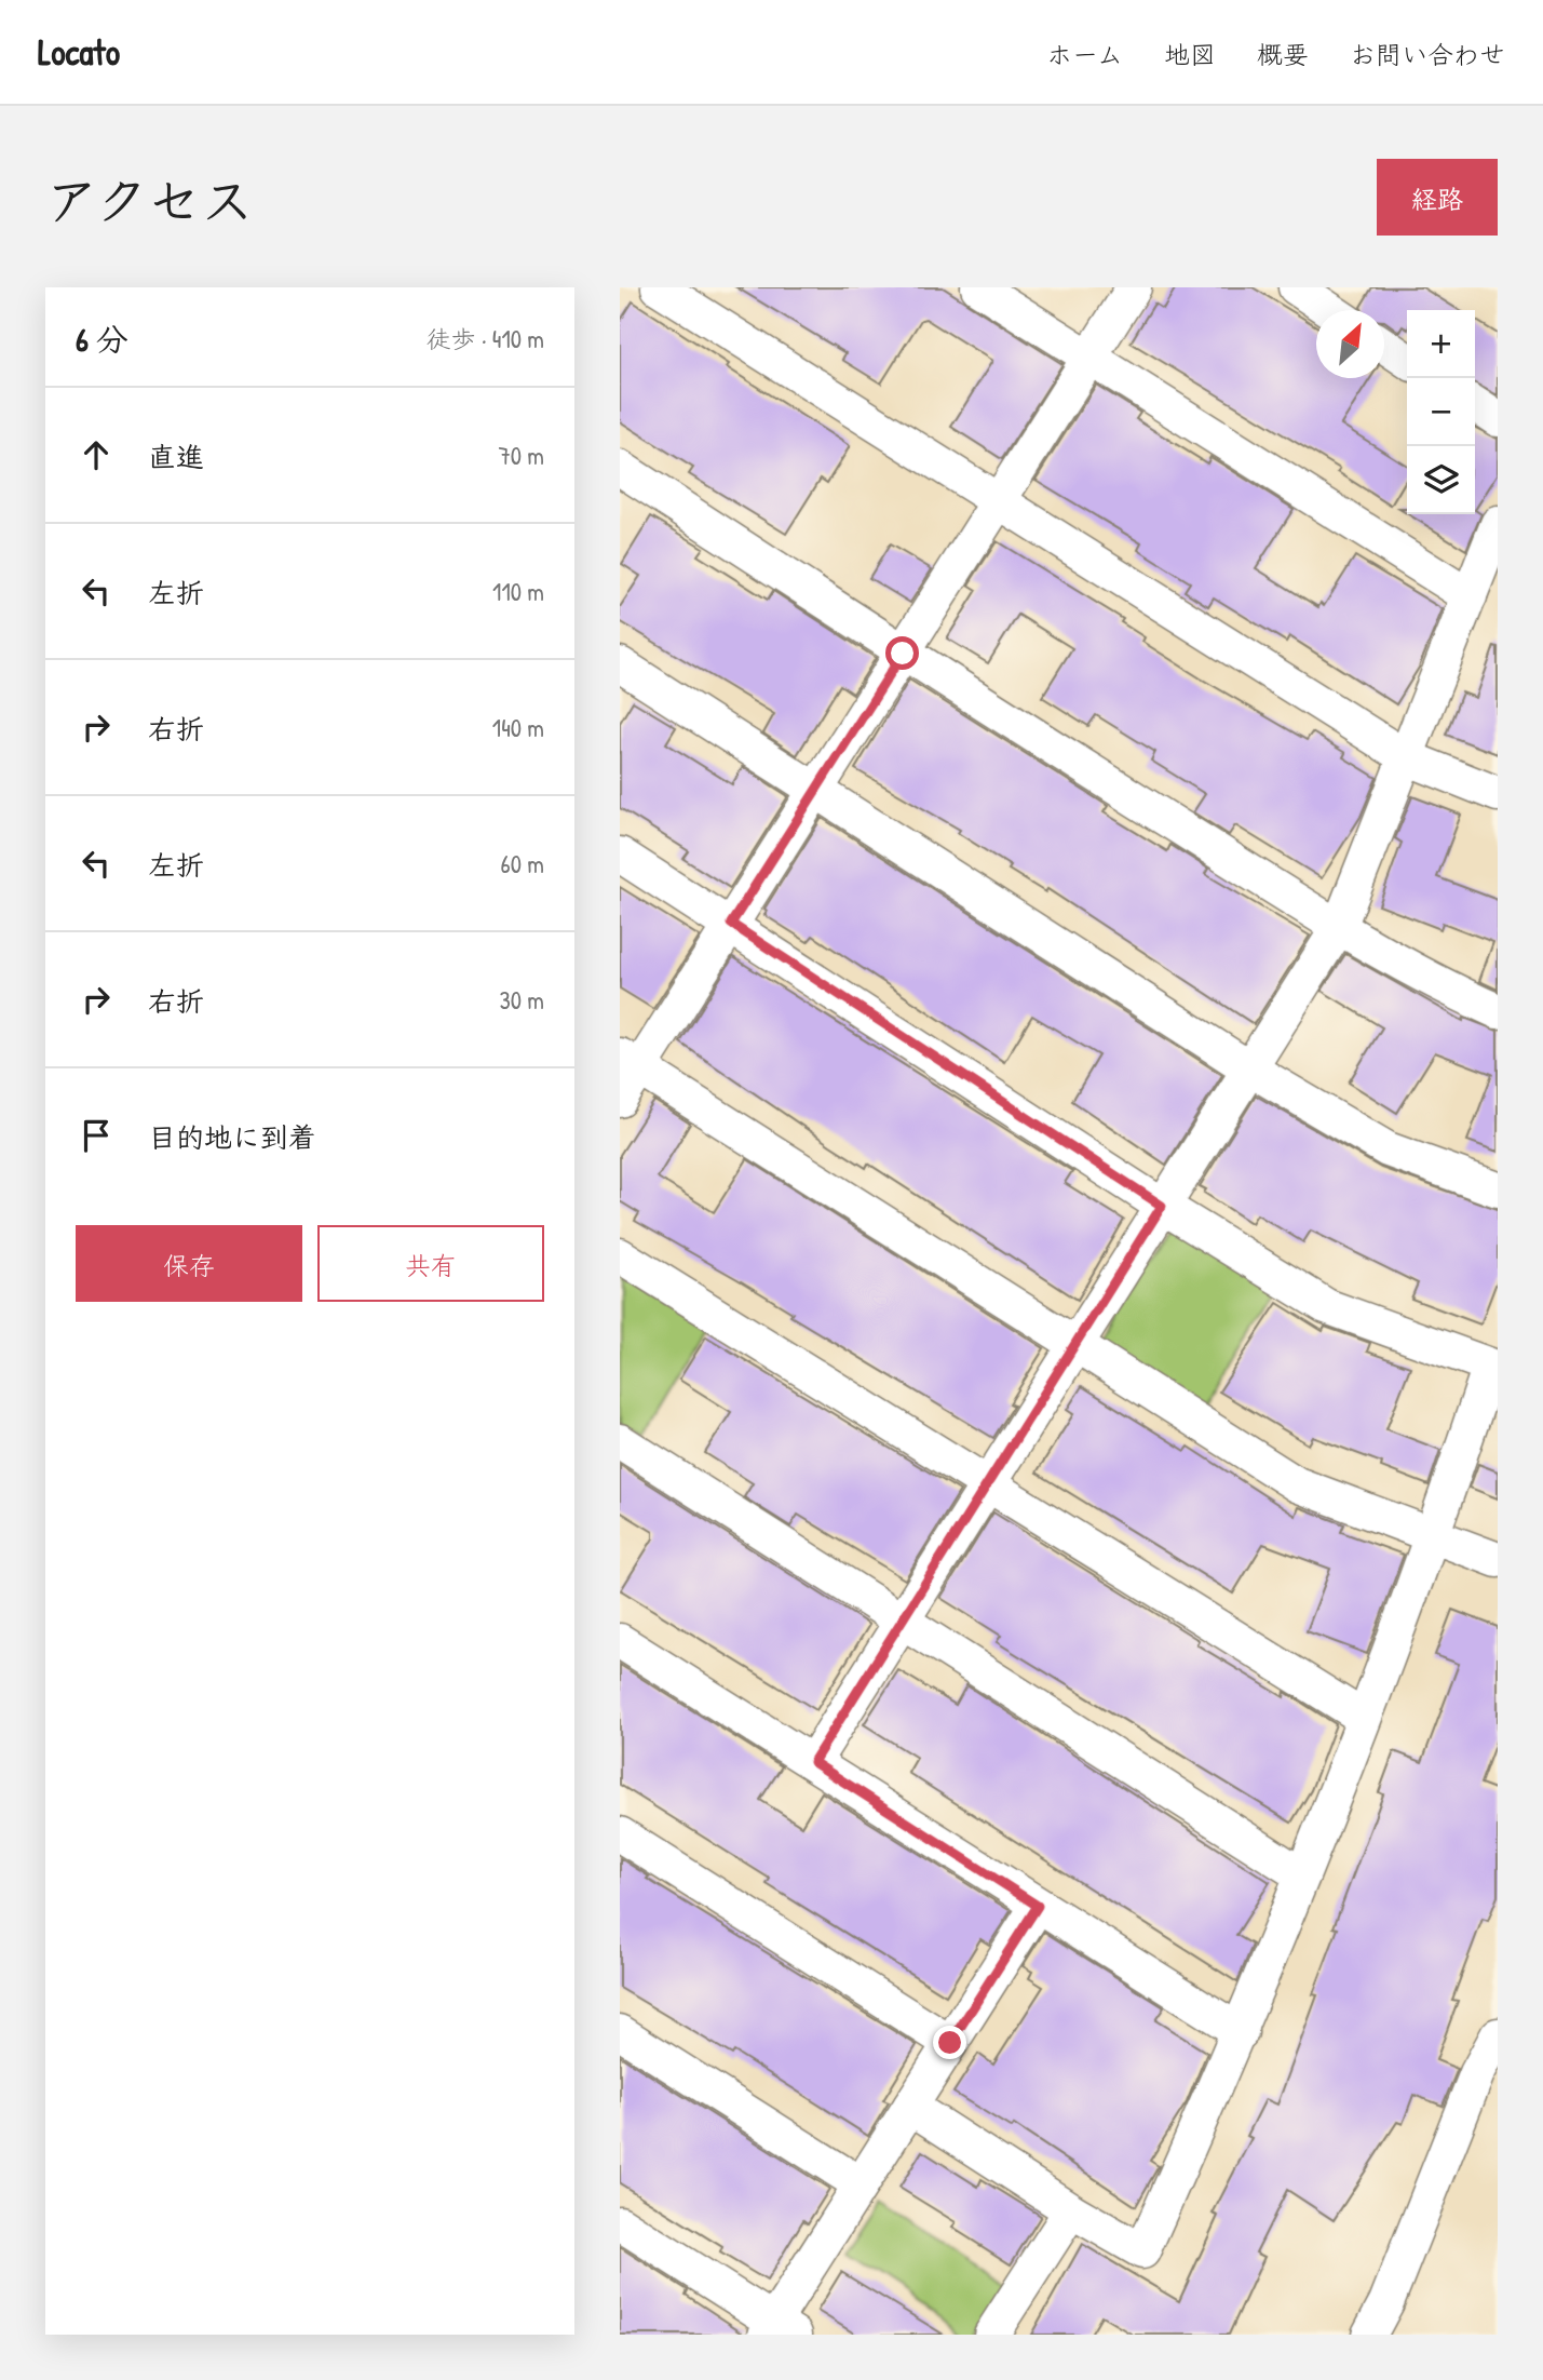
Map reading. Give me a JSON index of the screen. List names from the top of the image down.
{
  "north": "top right",
  "page": {
    "header": "Locato",
    "nav": [
      "ホーム",
      "地図",
      "概要",
      "お問い合わせ"
    ],
    "title": "アクセス",
    "buttons": [
      "経路",
      ["保存", "共有"]
    ],
    "heading": ["6 分", "徒歩 · 410 m"],
    "map_buttons": ["+", "−"],
    "list": [
      ["直進", "70 m"],
      ["左折", "110 m"],
      ["右折", "140 m"],
      ["左折", "60 m"],
      ["右折", "30 m"],
      "目的地に到着"
    ]
  }
}
